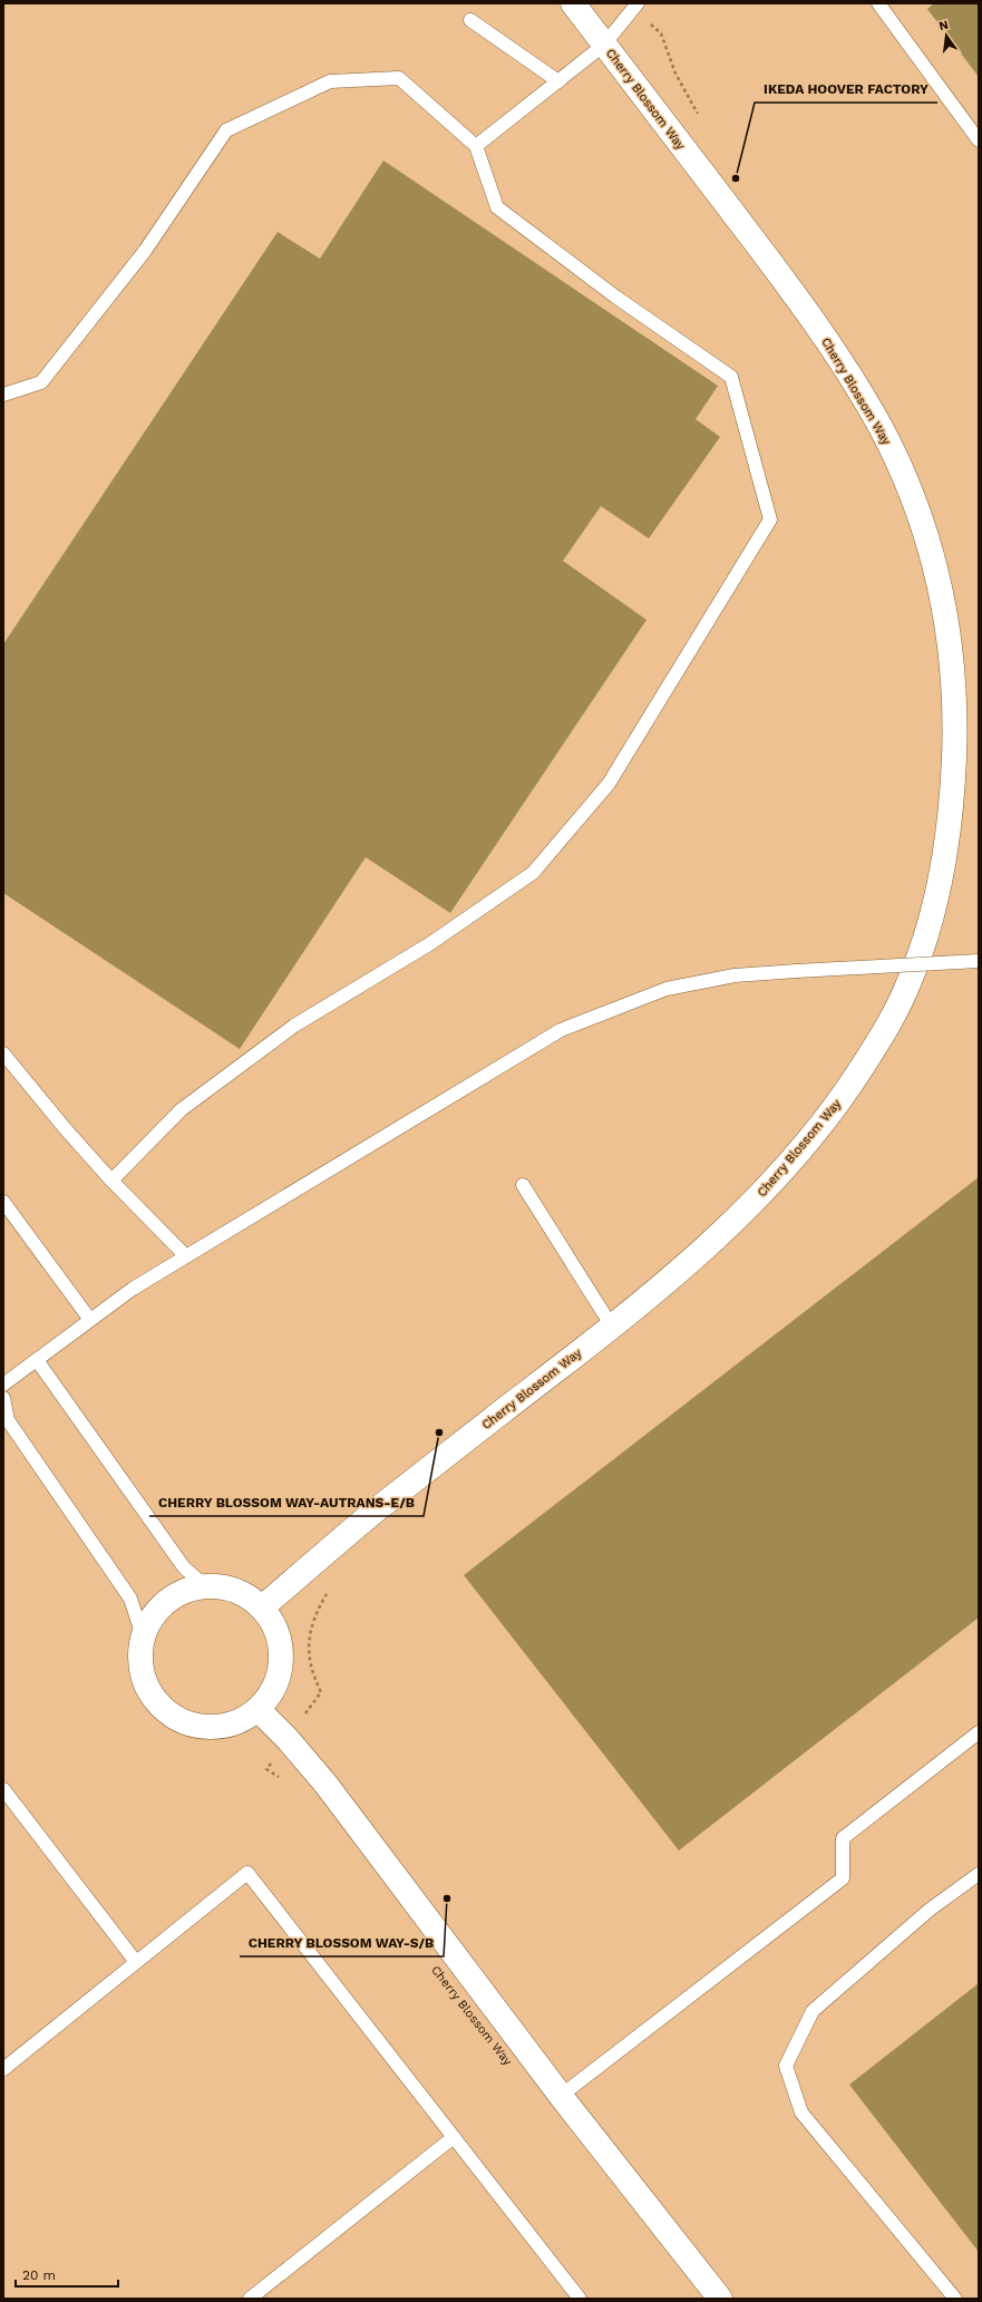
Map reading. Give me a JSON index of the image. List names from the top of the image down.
{
  "streets": {
    "street": ["Cherry Blossom Way"]
  },
  "places": ["IKEDA HOOVER FACTORY", "CHERRY BLOSSOM WAY-AUTRANS-E/B", "CHERRY BLOSSOM WAY-S/B"],
  "scale_bar": "20 m",
  "north": "top"
}
